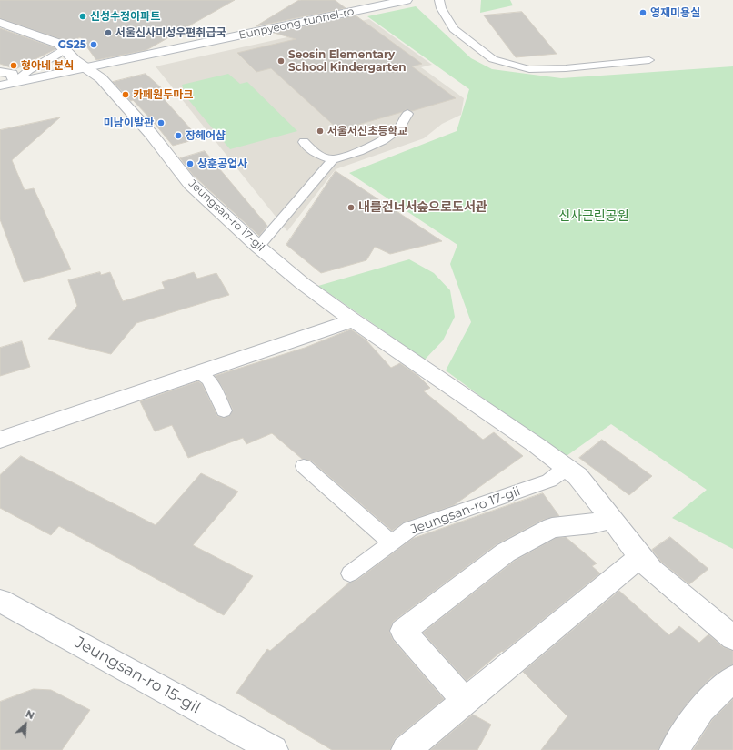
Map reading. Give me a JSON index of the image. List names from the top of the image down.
{
  "streets": {
    "street": ["Eunpyeong tunnel-ro", "Jeungsan-ro 17-gil", "Jeungsan-ro 15-gil"]
  },
  "crossings": [
    ["Eunpyeong tunnel-ro", "Jeungsan-ro 17-gil"]
  ],
  "parks": ["신사근린공원"],
  "places": [
    "영재미용실",
    "신성수정아파트",
    "서울신사미성우편취급국",
    "GS25",
    "Seosin Elementary School Kindergarten",
    "형아네 분식",
    "카페원두마크",
    "미남이발관",
    "서울서신초등학교",
    "장헤어샵",
    "상훈공업사",
    "내를건너서숲으로도서관"
  ],
  "north": "top right"
}
